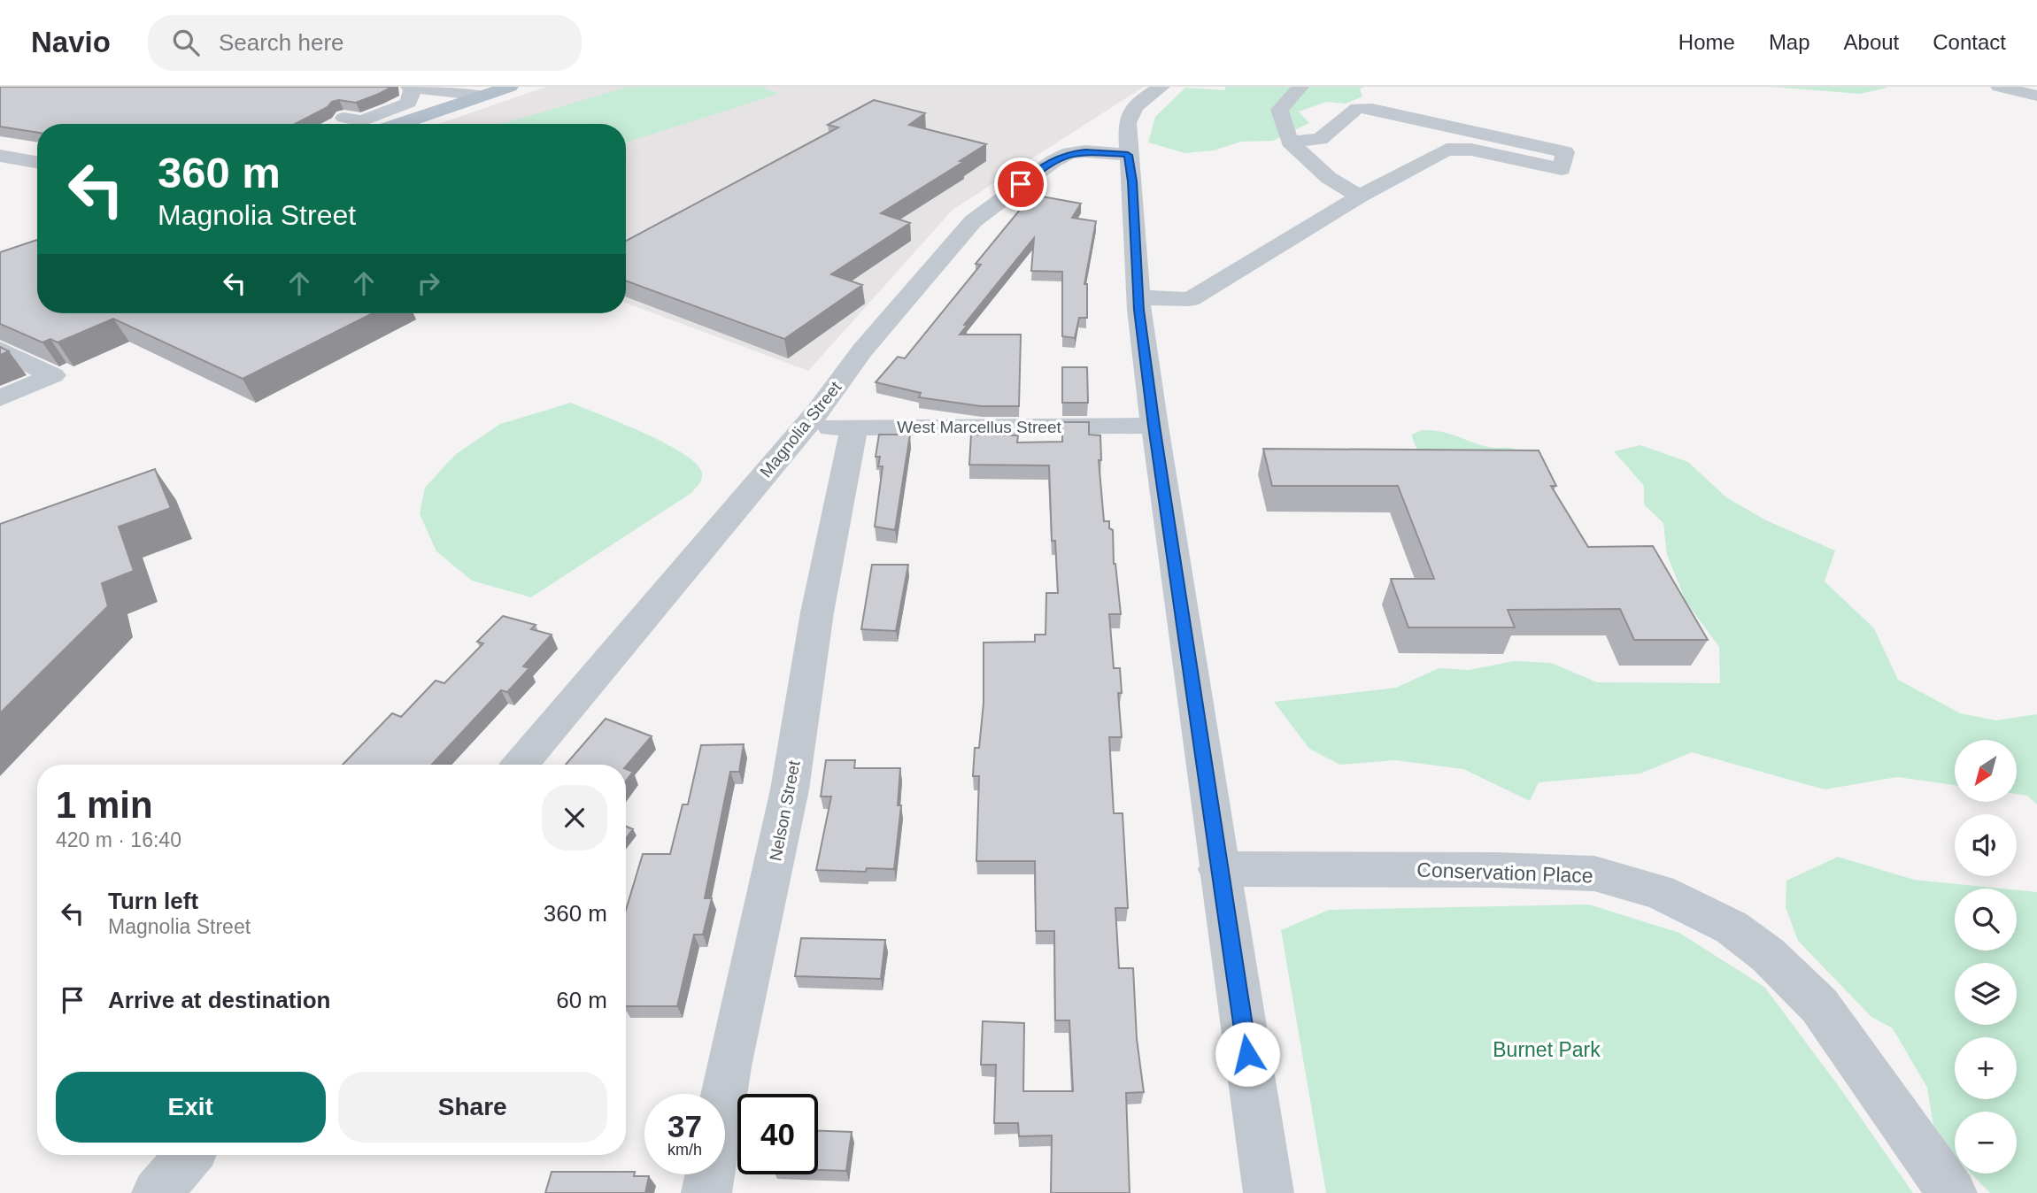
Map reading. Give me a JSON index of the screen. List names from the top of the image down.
{
  "streets": {
    "street": [
      "West Marcellus Street",
      "Magnolia Street",
      "Nelson Street",
      "Conservation Place"
    ]
  },
  "crossings": [
    ["West Marcellus Street", "Magnolia Street"],
    ["West Marcellus Street", "Nelson Street"]
  ],
  "parks": ["Burnet Park"],
  "north": "bottom left",
  "page": {
    "header": "Navio",
    "search": "Search here",
    "nav": [
      "Home",
      "Map",
      "About",
      "Contact"
    ],
    "turn": ["360 m", "Magnolia Street"],
    "map_buttons": ["+", "−"],
    "heading": ["1 min", "420 m · 16:40"],
    "list": [
      {
        "name": "Turn left",
        "note": "Magnolia Street",
        "value": "360 m"
      },
      {
        "name": "Arrive at destination",
        "value": "60 m"
      }
    ],
    "buttons": ["Exit", "Share"],
    "speed": "37 km/h",
    "limit": "40"
  }
}
